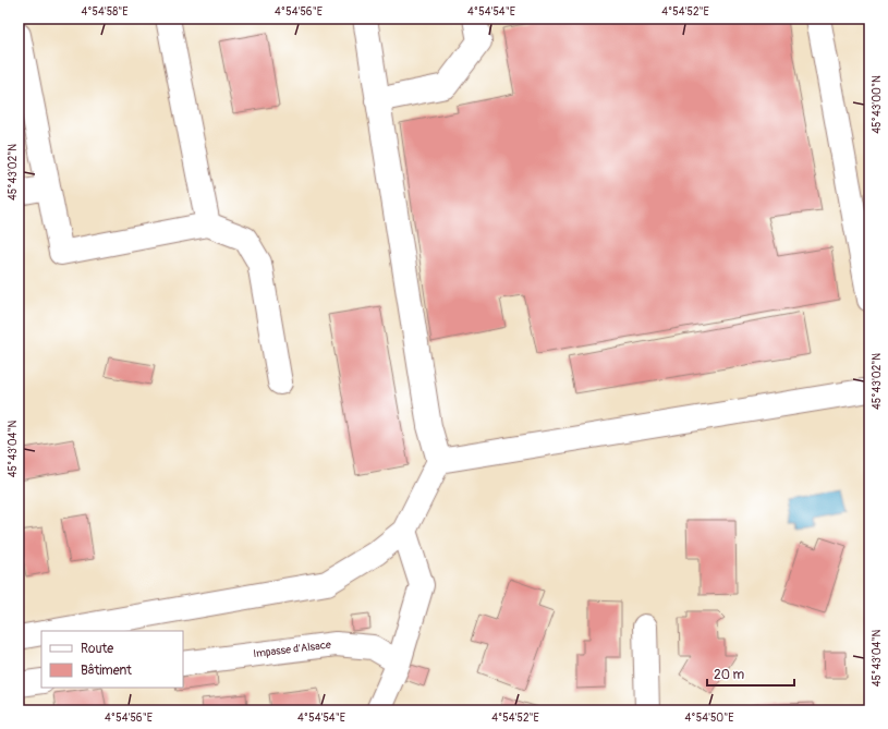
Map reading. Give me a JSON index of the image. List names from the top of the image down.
{
  "streets": {
    "street": ["Impasse d'Alsace"]
  },
  "legend": ["Route", "Bâtiment"],
  "scale_bar": "20 m",
  "coordinates": [
    "4°54'58\"E",
    "4°54'56\"E",
    "4°54'54\"E",
    "4°54'52\"E",
    "45°43'00\"N",
    "45°43'02\"N",
    "45°43'04\"N",
    "4°54'50\"E"
  ]
}
